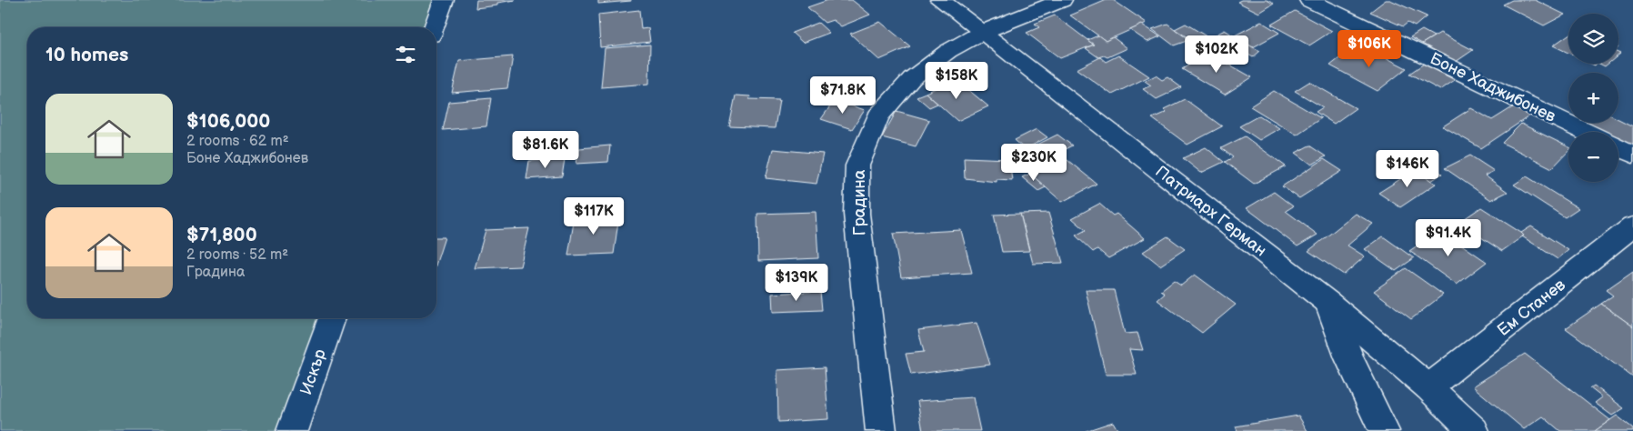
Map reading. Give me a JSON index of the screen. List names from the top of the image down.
{
  "streets": {
    "street": [
      "Боне Хаджибонев",
      "Градина",
      "Патриарх Герман",
      "Ем Станев",
      "Искър"
    ]
  },
  "crossings": [
    ["Градина", "Патриарх Герман"],
    ["Патриарх Герман", "Ем Станев"]
  ],
  "page": {
    "map_buttons": ["+", "−"],
    "heading": "10 homes",
    "price": [
      "$106K",
      "$102K",
      "$158K",
      "$71.8K",
      "$81.6K",
      "$230K",
      "$146K",
      "$117K",
      "$91.4K",
      "$139K"
    ],
    "list": [
      {
        "name": "$106,000",
        "note": "2 rooms · 62 m² · Боне Хаджибонев"
      },
      {
        "name": "$71,800",
        "note": "2 rooms · 52 m² · Градина"
      }
    ]
  }
}
